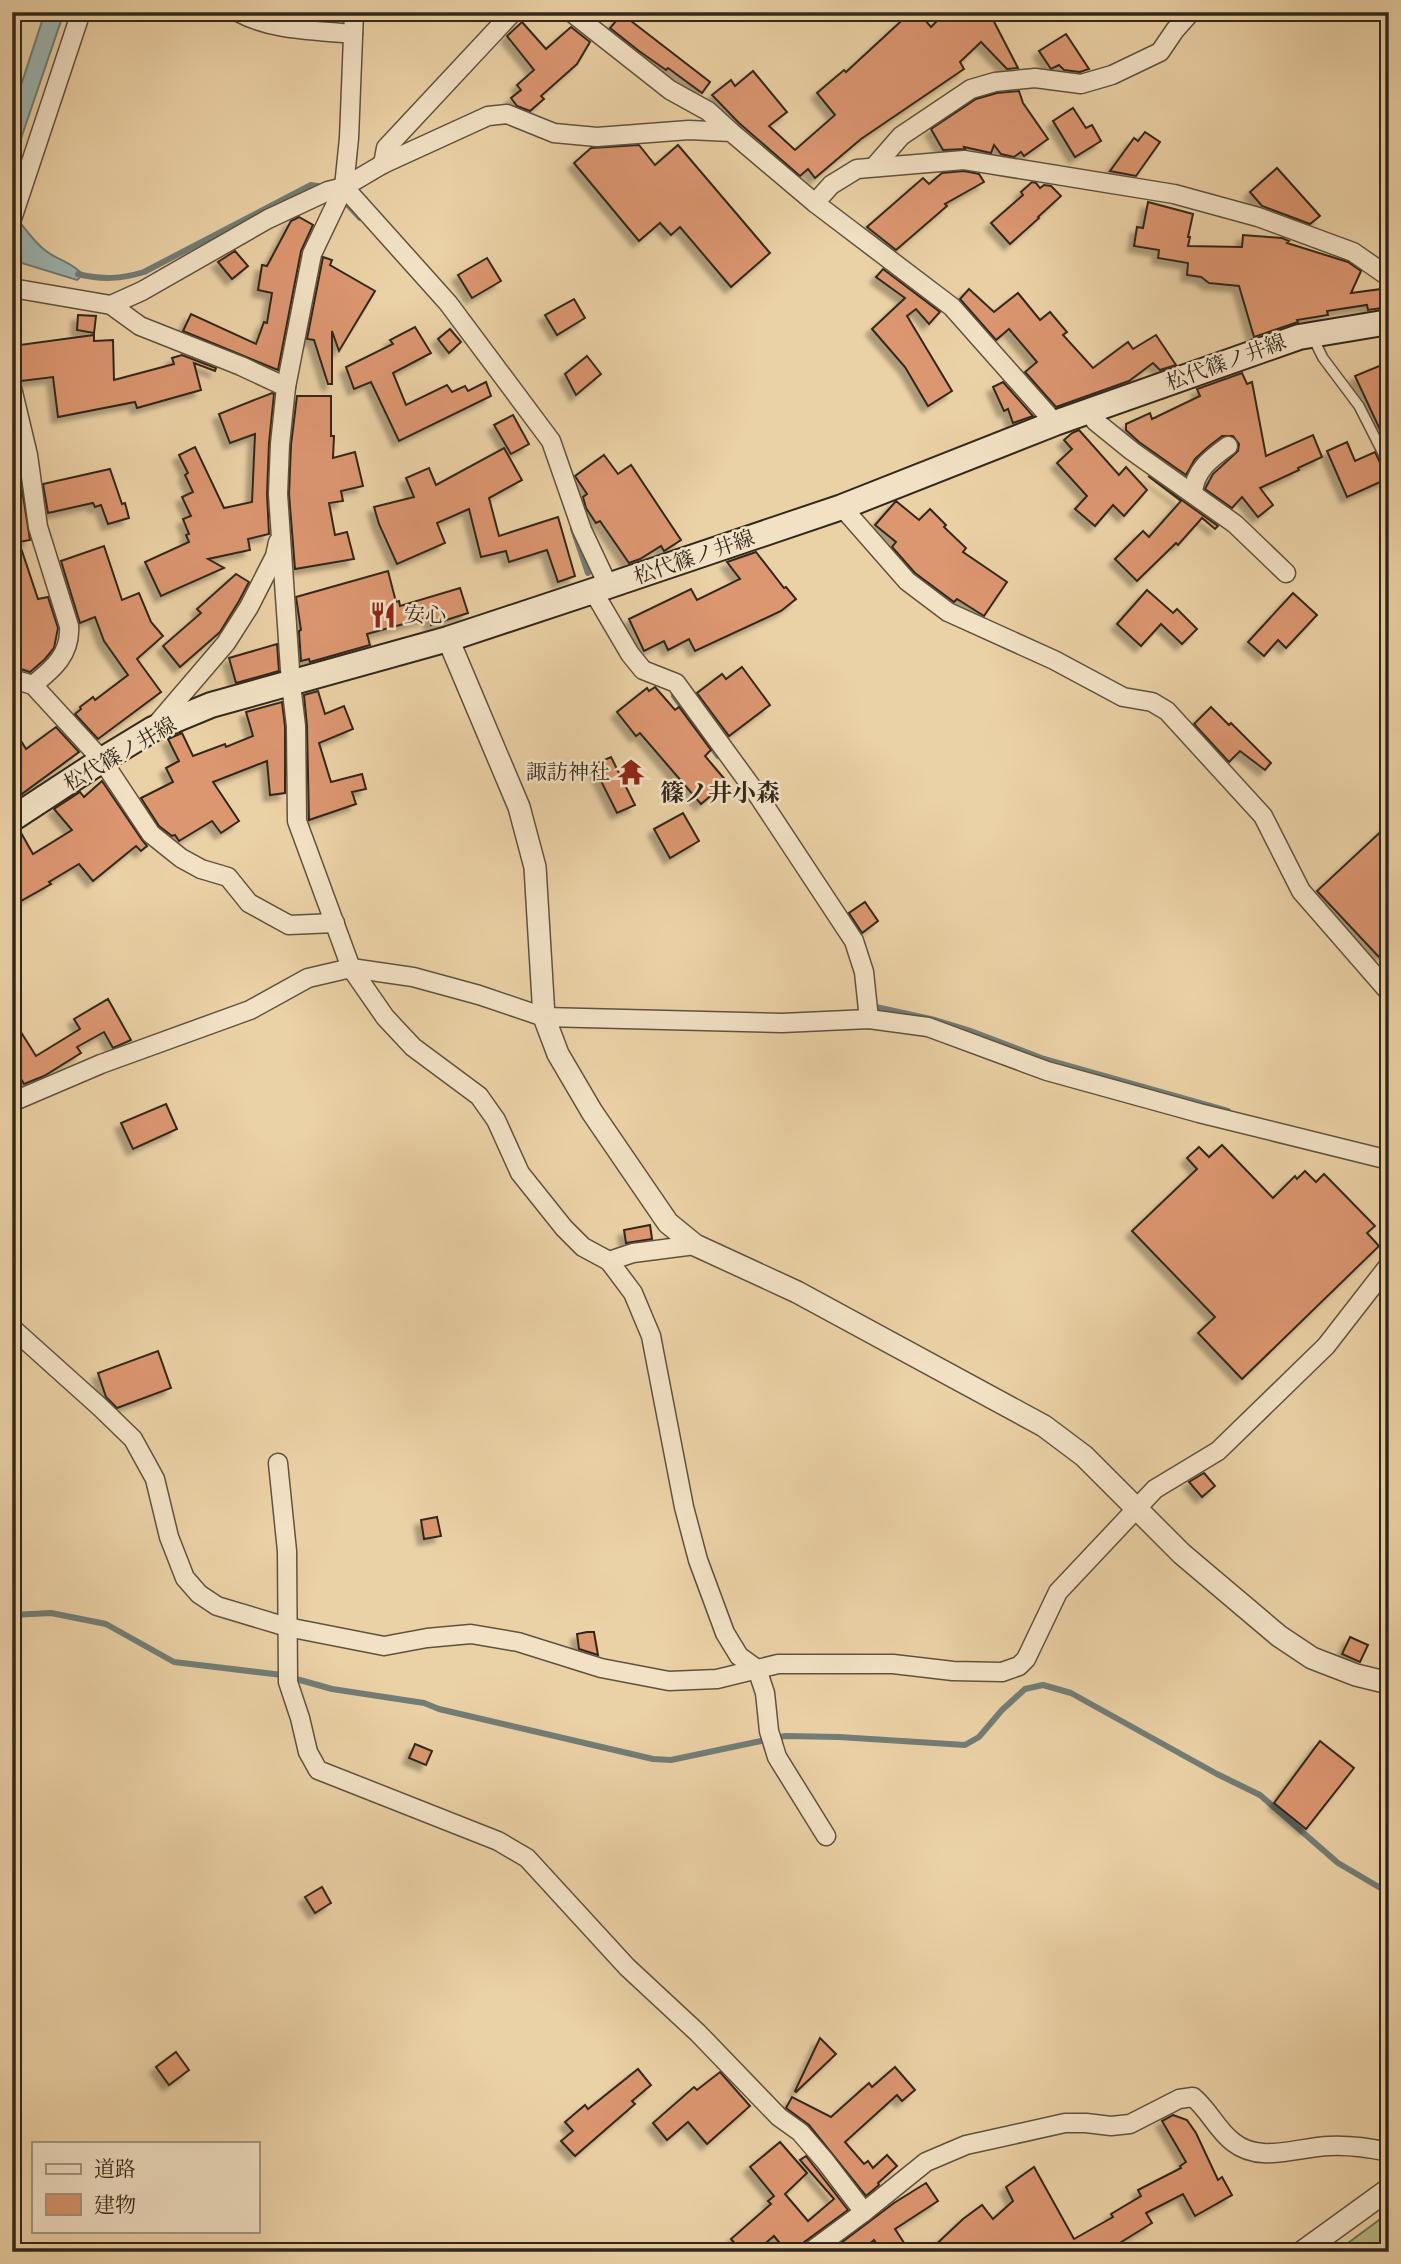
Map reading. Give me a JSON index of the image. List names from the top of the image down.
{
  "streets": {
    "main road": ["松代篠ノ井線"]
  },
  "districts": ["篠ノ井小森"],
  "places": {
    "restaurant": ["安心"],
    "temple": ["諏訪神社"]
  },
  "legend": ["道路", "建物"]
}
